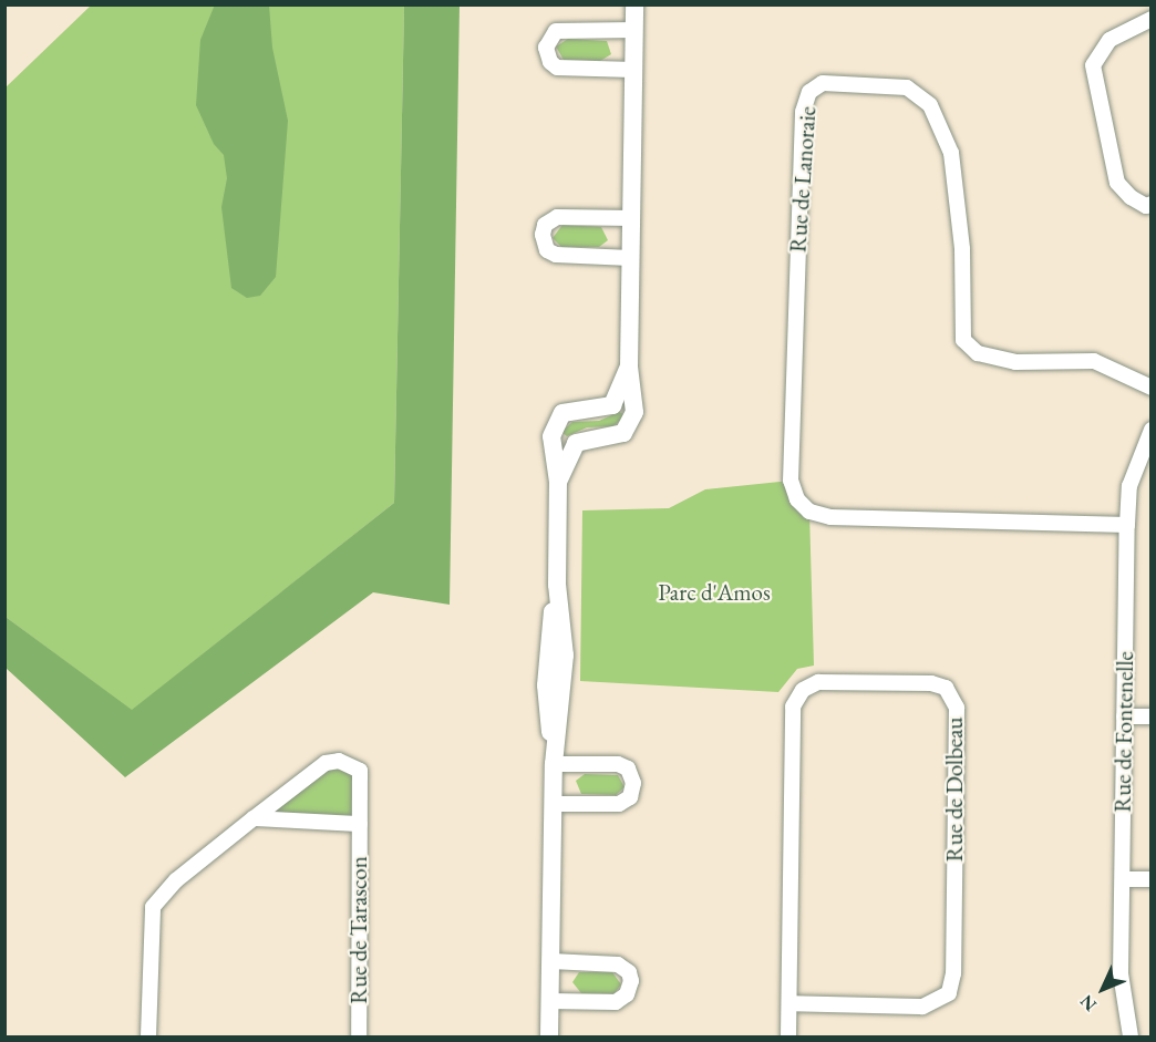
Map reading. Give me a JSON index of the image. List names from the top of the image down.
{
  "streets": {
    "street": [
      "Rue de Lanoraie",
      "Rue de Fontenelle",
      "Rue de Dolbeau",
      "Rue de Tarascon"
    ]
  },
  "crossings": [
    ["Rue de Lanoraie", "Rue de Fontenelle"]
  ],
  "parks": ["Parc d'Amos"],
  "north": "bottom left"
}
